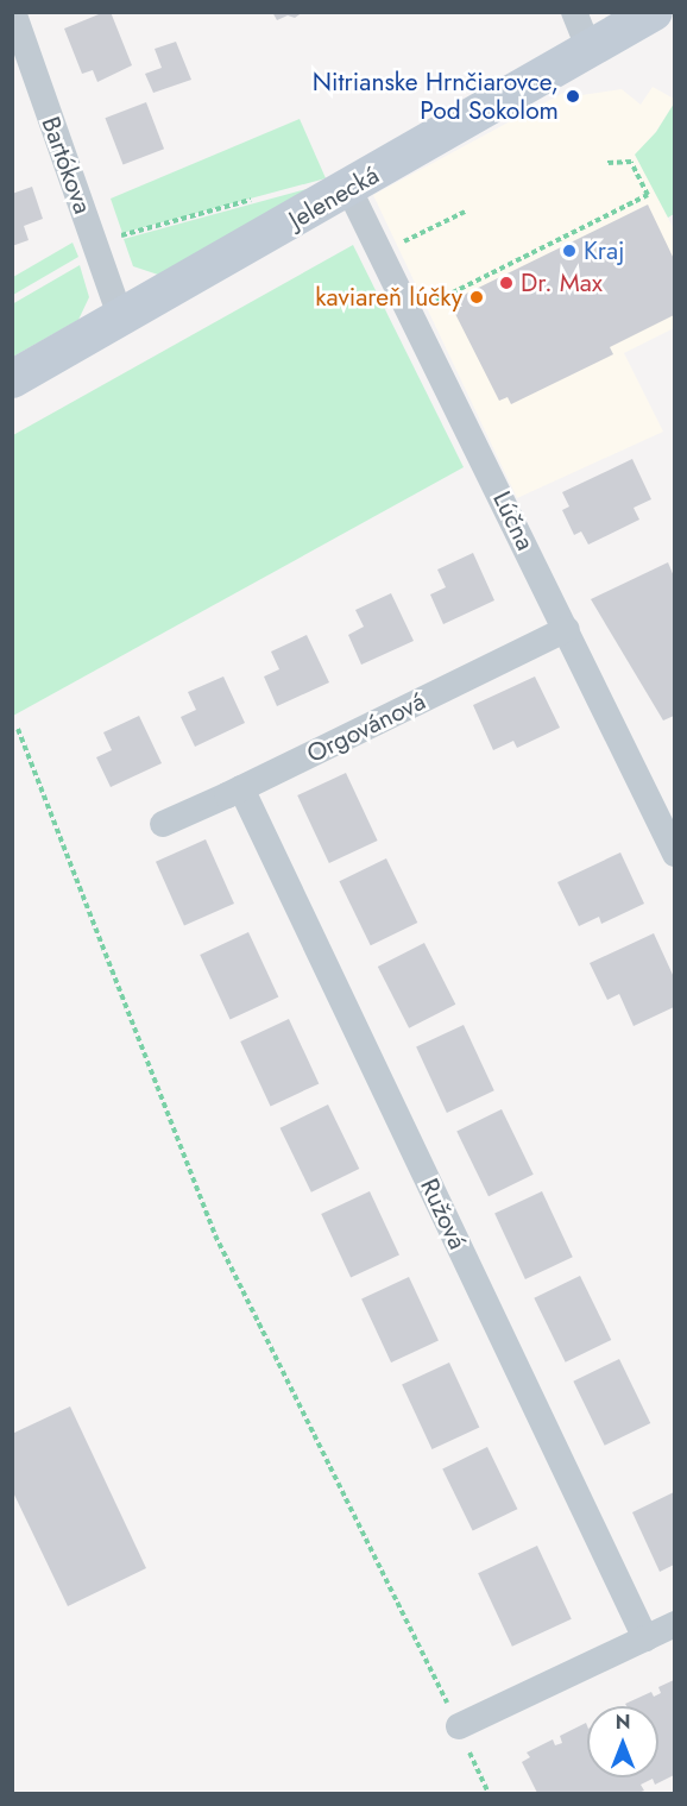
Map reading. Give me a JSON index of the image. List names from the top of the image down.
{
  "streets": {
    "street": [
      "Bartókova",
      "Jelenecká",
      "Lúčna",
      "Orgovánová",
      "Ružová"
    ]
  },
  "crossings": [
    ["Bartókova", "Jelenecká"],
    ["Jelenecká", "Lúčna"],
    ["Lúčna", "Orgovánová"],
    ["Orgovánová", "Ružová"]
  ],
  "places": [
    "Nitrianske Hrnčiarovce, Pod Sokolom",
    "Kraj",
    "Dr. Max",
    "kaviareň lúčky"
  ],
  "north": "top"
}
